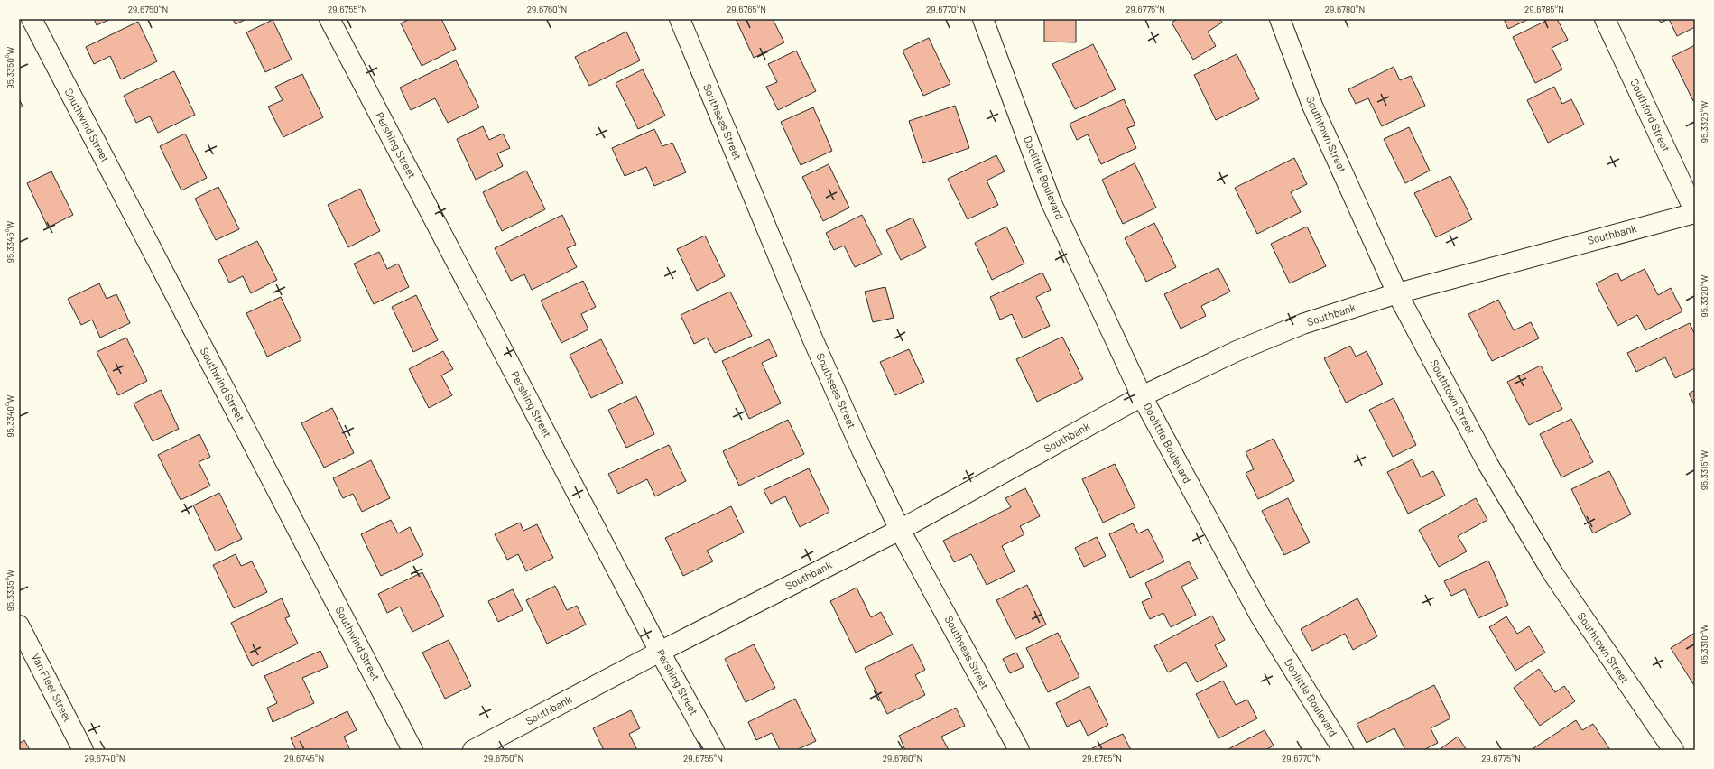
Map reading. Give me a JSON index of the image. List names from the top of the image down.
{
  "streets": {
    "street": [
      "Southford Street",
      "Southseas Street",
      "Southwind Street",
      "Southtown Street",
      "Pershing Street",
      "Doolittle Boulevard",
      "Southbank",
      "Van Fleet Street"
    ]
  },
  "crossings": [
    ["Southford Street", "Southbank"],
    ["Southseas Street", "Southbank"],
    ["Southtown Street", "Southbank"],
    ["Pershing Street", "Southbank"],
    ["Doolittle Boulevard", "Southbank"]
  ],
  "coordinates": [
    "29.6750°N",
    "29.6755°N",
    "29.6760°N",
    "29.6765°N",
    "29.6770°N",
    "29.6775°N",
    "29.6780°N",
    "29.6785°N",
    "95.3350°W",
    "95.3325°W",
    "95.3345°W",
    "95.3320°W",
    "95.3340°W",
    "95.3315°W",
    "95.3335°W",
    "95.3310°W",
    "29.6740°N",
    "29.6745°N"
  ]
}
